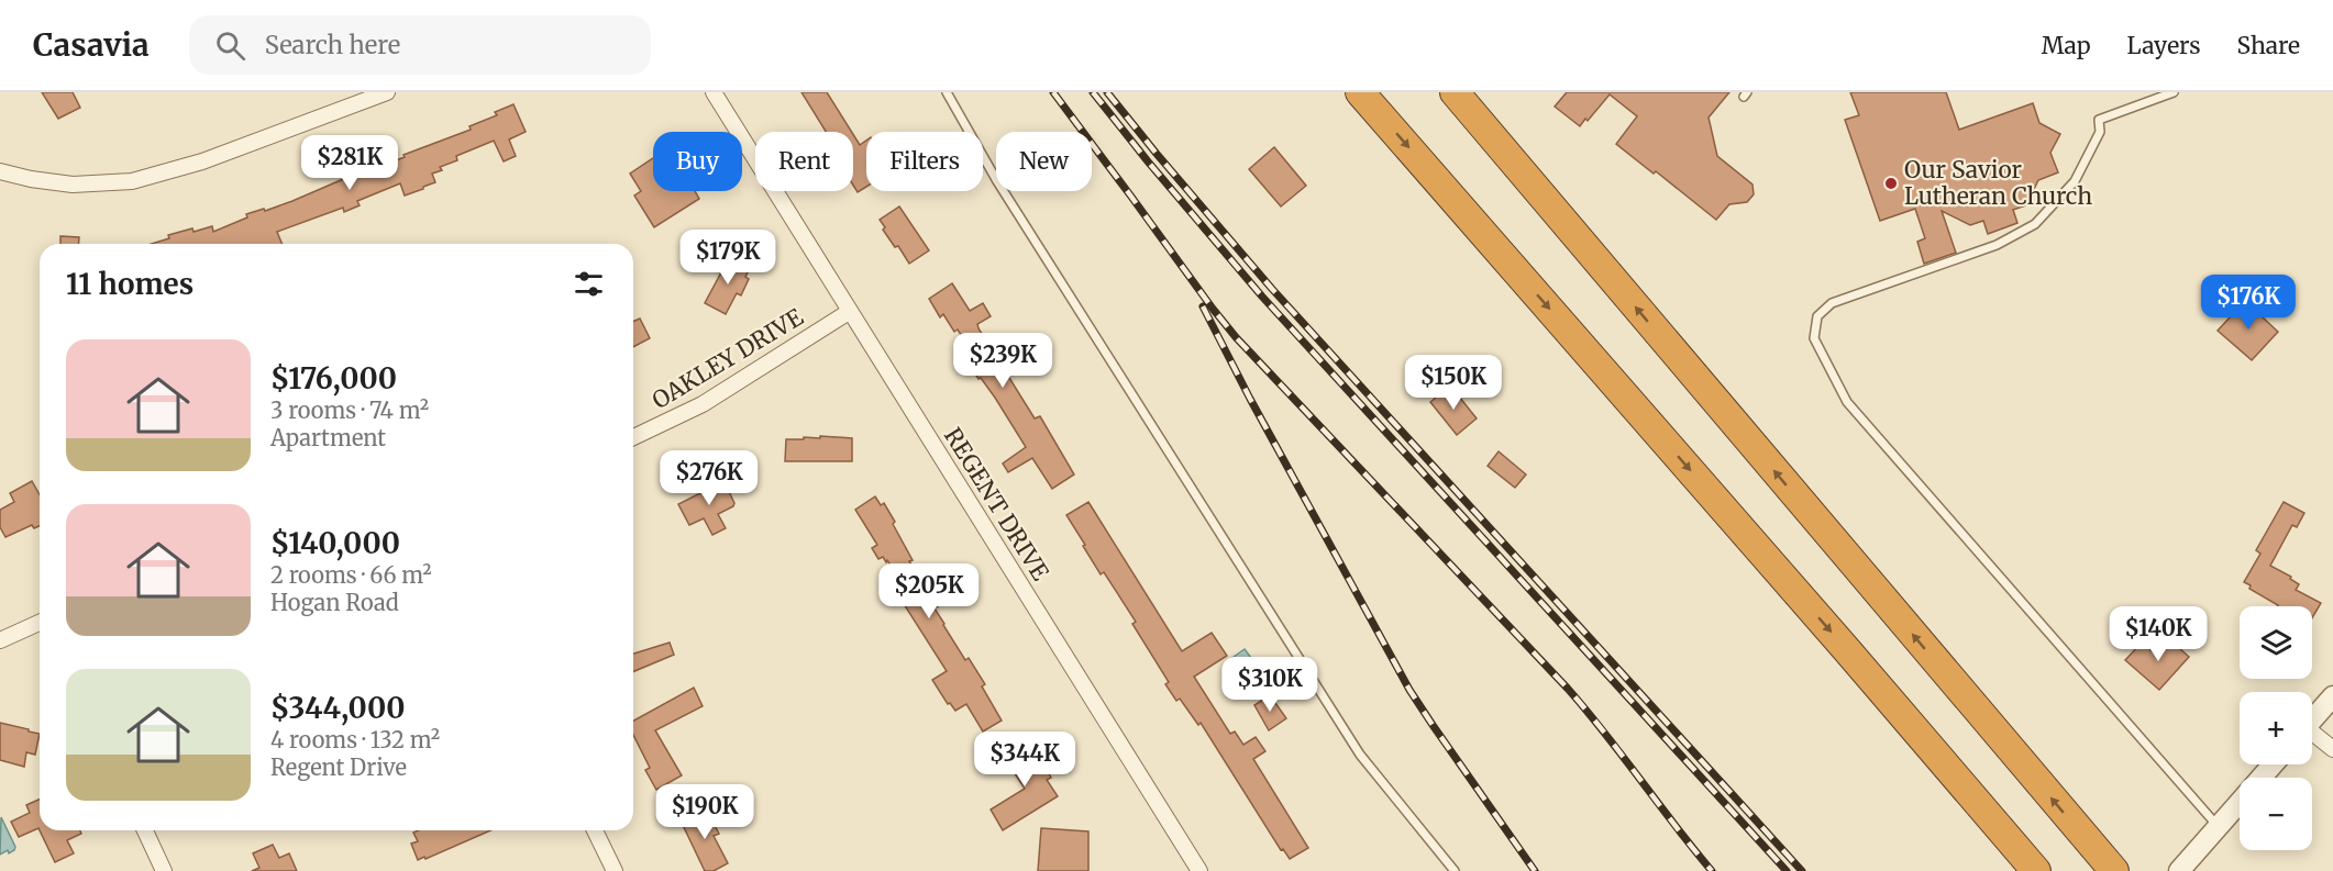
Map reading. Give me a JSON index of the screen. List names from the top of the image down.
{
  "streets": {
    "street": ["OAKLEY DRIVE", "REGENT DRIVE"]
  },
  "crossings": [
    ["OAKLEY DRIVE", "REGENT DRIVE"]
  ],
  "places": ["Our Savior Lutheran Church"],
  "page": {
    "header": "Casavia",
    "search": "Search here",
    "nav": ["Map", "Layers", "Share"],
    "chip": [
      "Buy",
      "Rent",
      "Filters",
      "New"
    ],
    "price": [
      "$281K",
      "$179K",
      "$176K",
      "$239K",
      "$150K",
      "$276K",
      "$205K",
      "$140K",
      "$310K",
      "$344K",
      "$190K"
    ],
    "heading": "11 homes",
    "list": [
      {
        "name": "$176,000",
        "note": "3 rooms · 74 m² · Apartment"
      },
      {
        "name": "$140,000",
        "note": "2 rooms · 66 m² · Hogan Road"
      },
      {
        "name": "$344,000",
        "note": "4 rooms · 132 m² · Regent Drive"
      }
    ],
    "map_buttons": ["+", "−"]
  }
}
